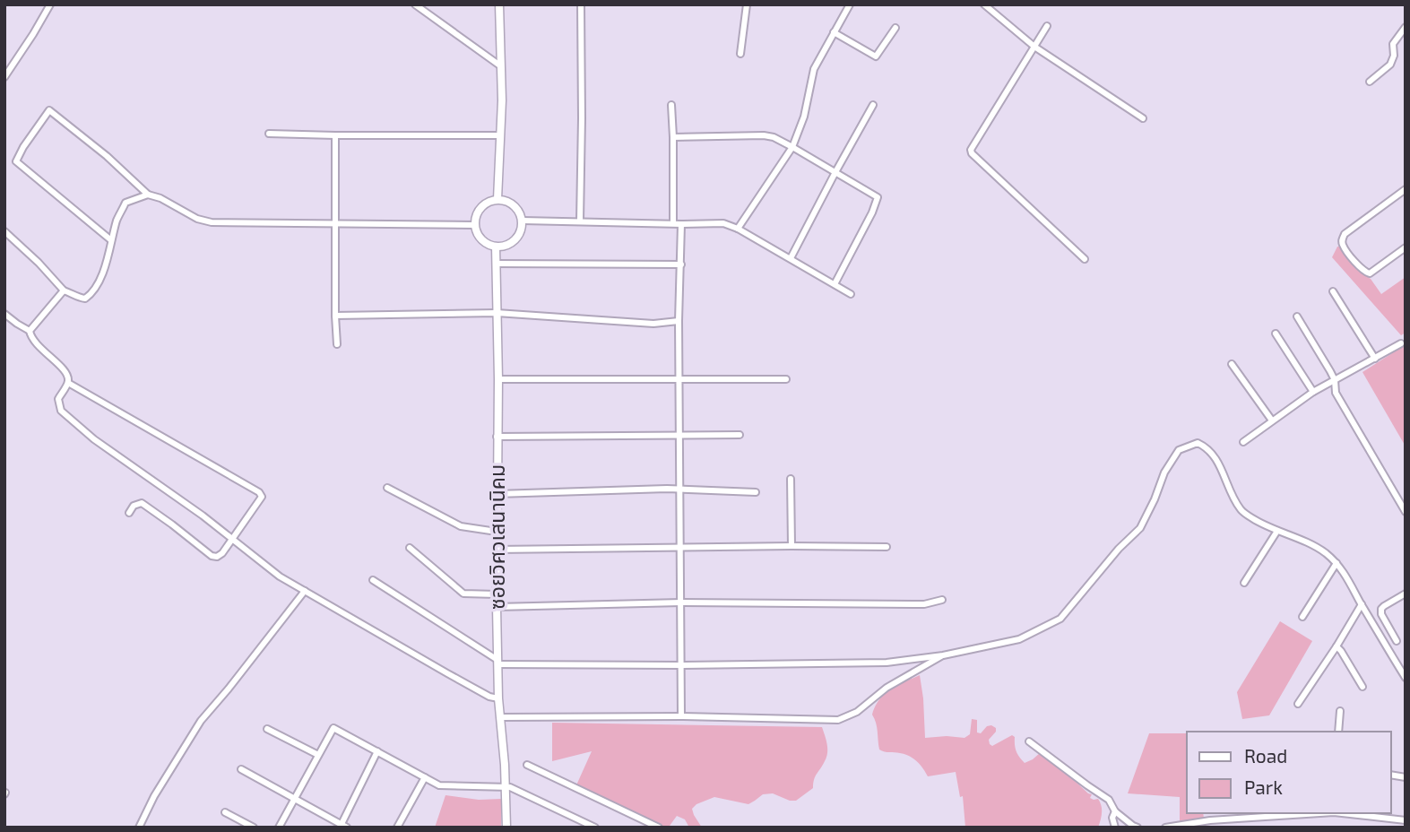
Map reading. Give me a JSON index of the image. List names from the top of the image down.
{
  "streets": {
    "street": ["ซอยวิศวเสนานิคม"]
  },
  "legend": ["Road", "Park"]
}
